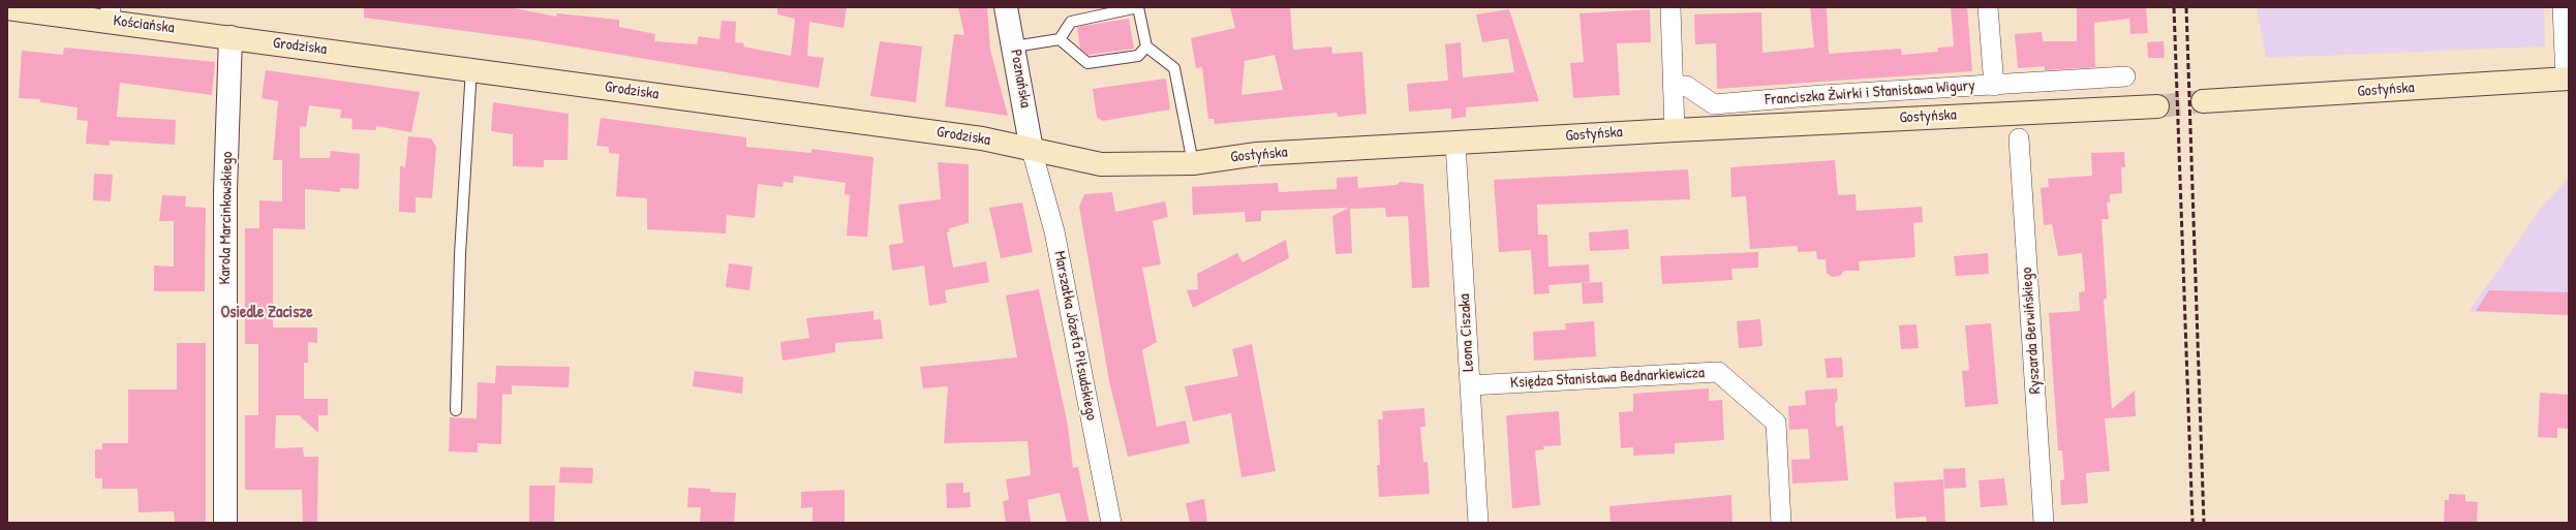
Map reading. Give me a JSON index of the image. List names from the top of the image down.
{
  "streets": {
    "main road": ["Kościańska", "Grodziska", "Gostyńska"],
    "street": [
      "Poznańska",
      "Franciszka Żwirki i Stanisława Wigury",
      "Karola Marcinkowskiego",
      "Ryszarda Berwińskiego",
      "Leona Ciszaka",
      "Marszałka Józefa Piłsudskiego",
      "Księdza Stanisława Bednarkiewicza"
    ]
  },
  "crossings": [
    ["Kościańska", "Grodziska"],
    ["Kościańska", "Karola Marcinkowskiego"],
    ["Grodziska", "Poznańska"],
    ["Grodziska", "Gostyńska"],
    ["Grodziska", "Karola Marcinkowskiego"],
    ["Grodziska", "Marszałka Józefa Piłsudskiego"],
    ["Poznańska", "Gostyńska"],
    ["Poznańska", "Marszałka Józefa Piłsudskiego"],
    ["Gostyńska", "Leona Ciszaka"],
    ["Gostyńska", "Marszałka Józefa Piłsudskiego"],
    ["Leona Ciszaka", "Księdza Stanisława Bednarkiewicza"]
  ],
  "districts": ["Osiedle Zacisze"]
}
